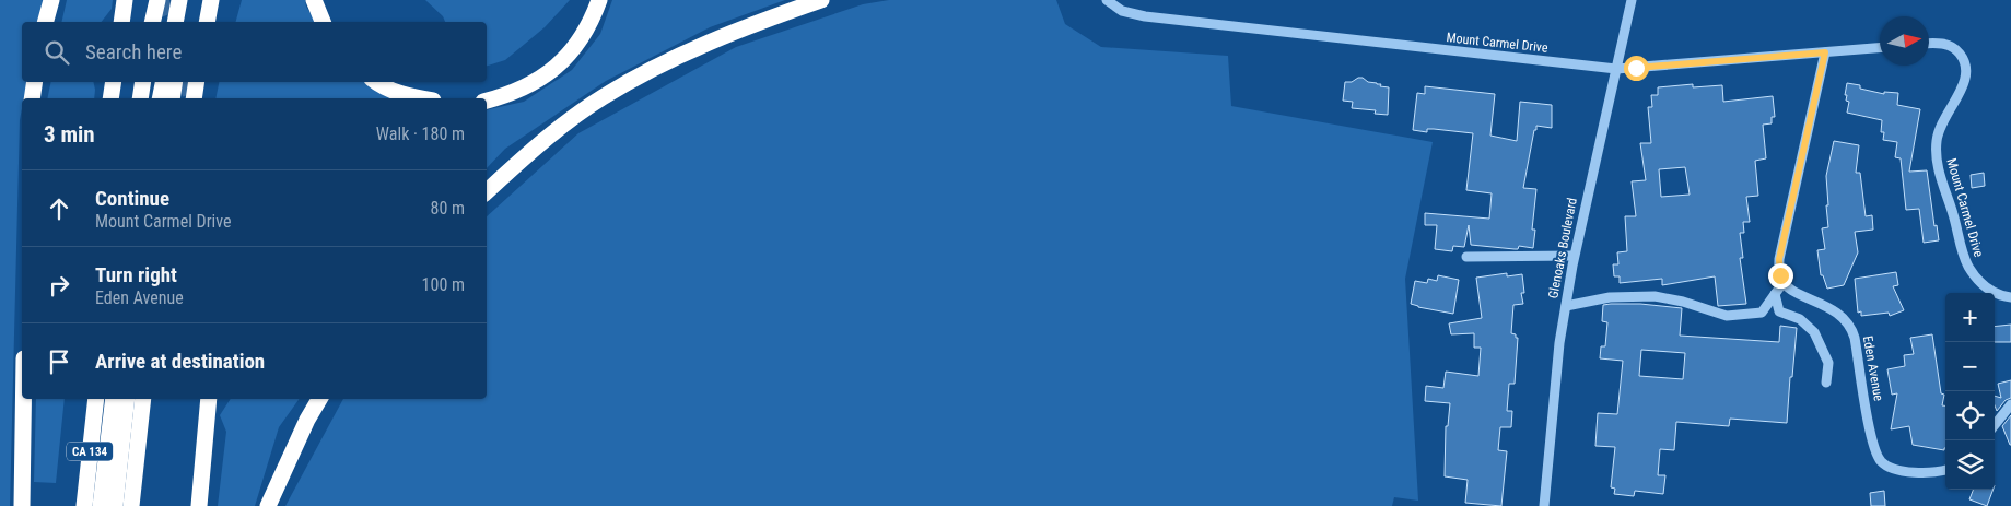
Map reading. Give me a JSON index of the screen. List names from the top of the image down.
{
  "streets": {
    "highway": ["CA 134"],
    "street": ["Mount Carmel Drive", "Glenoaks Boulevard", "Eden Avenue"]
  },
  "crossings": [
    ["Mount Carmel Drive", "Glenoaks Boulevard"]
  ],
  "north": "right",
  "page": {
    "search": "Search here",
    "heading": ["3 min", "Walk · 180 m"],
    "list": [
      ["Continue", "Mount Carmel Drive", "80 m"],
      ["Turn right", "Eden Avenue", "100 m"],
      "Arrive at destination"
    ],
    "map_buttons": ["+", "−"]
  }
}
